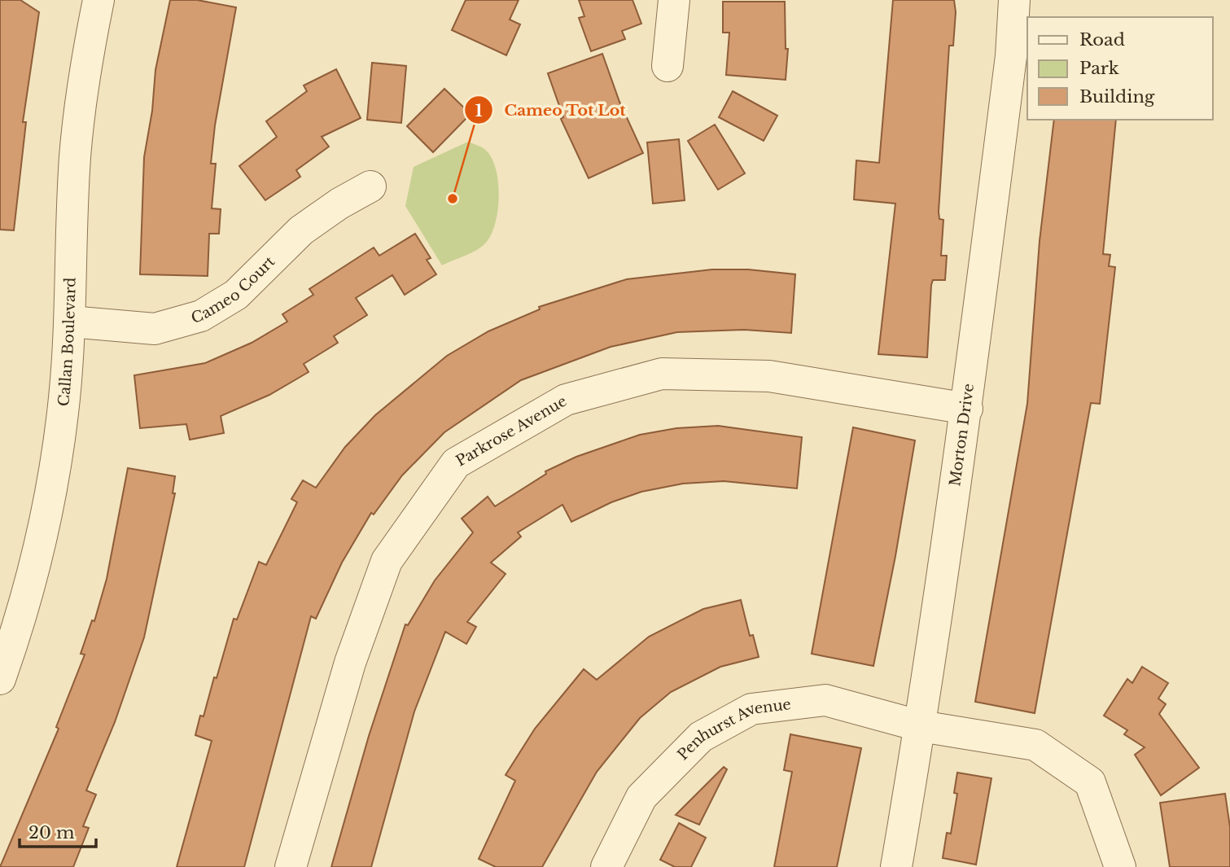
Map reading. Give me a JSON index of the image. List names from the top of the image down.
{
  "streets": {
    "street": [
      "Cameo Court",
      "Callan Boulevard",
      "Parkrose Avenue",
      "Morton Drive",
      "Penhurst Avenue"
    ]
  },
  "crossings": [
    ["Cameo Court", "Callan Boulevard"],
    ["Parkrose Avenue", "Morton Drive"],
    ["Morton Drive", "Penhurst Avenue"]
  ],
  "places": ["Cameo Tot Lot"],
  "legend": ["Road", "Park", "Building"],
  "scale_bar": "20 m"
}
